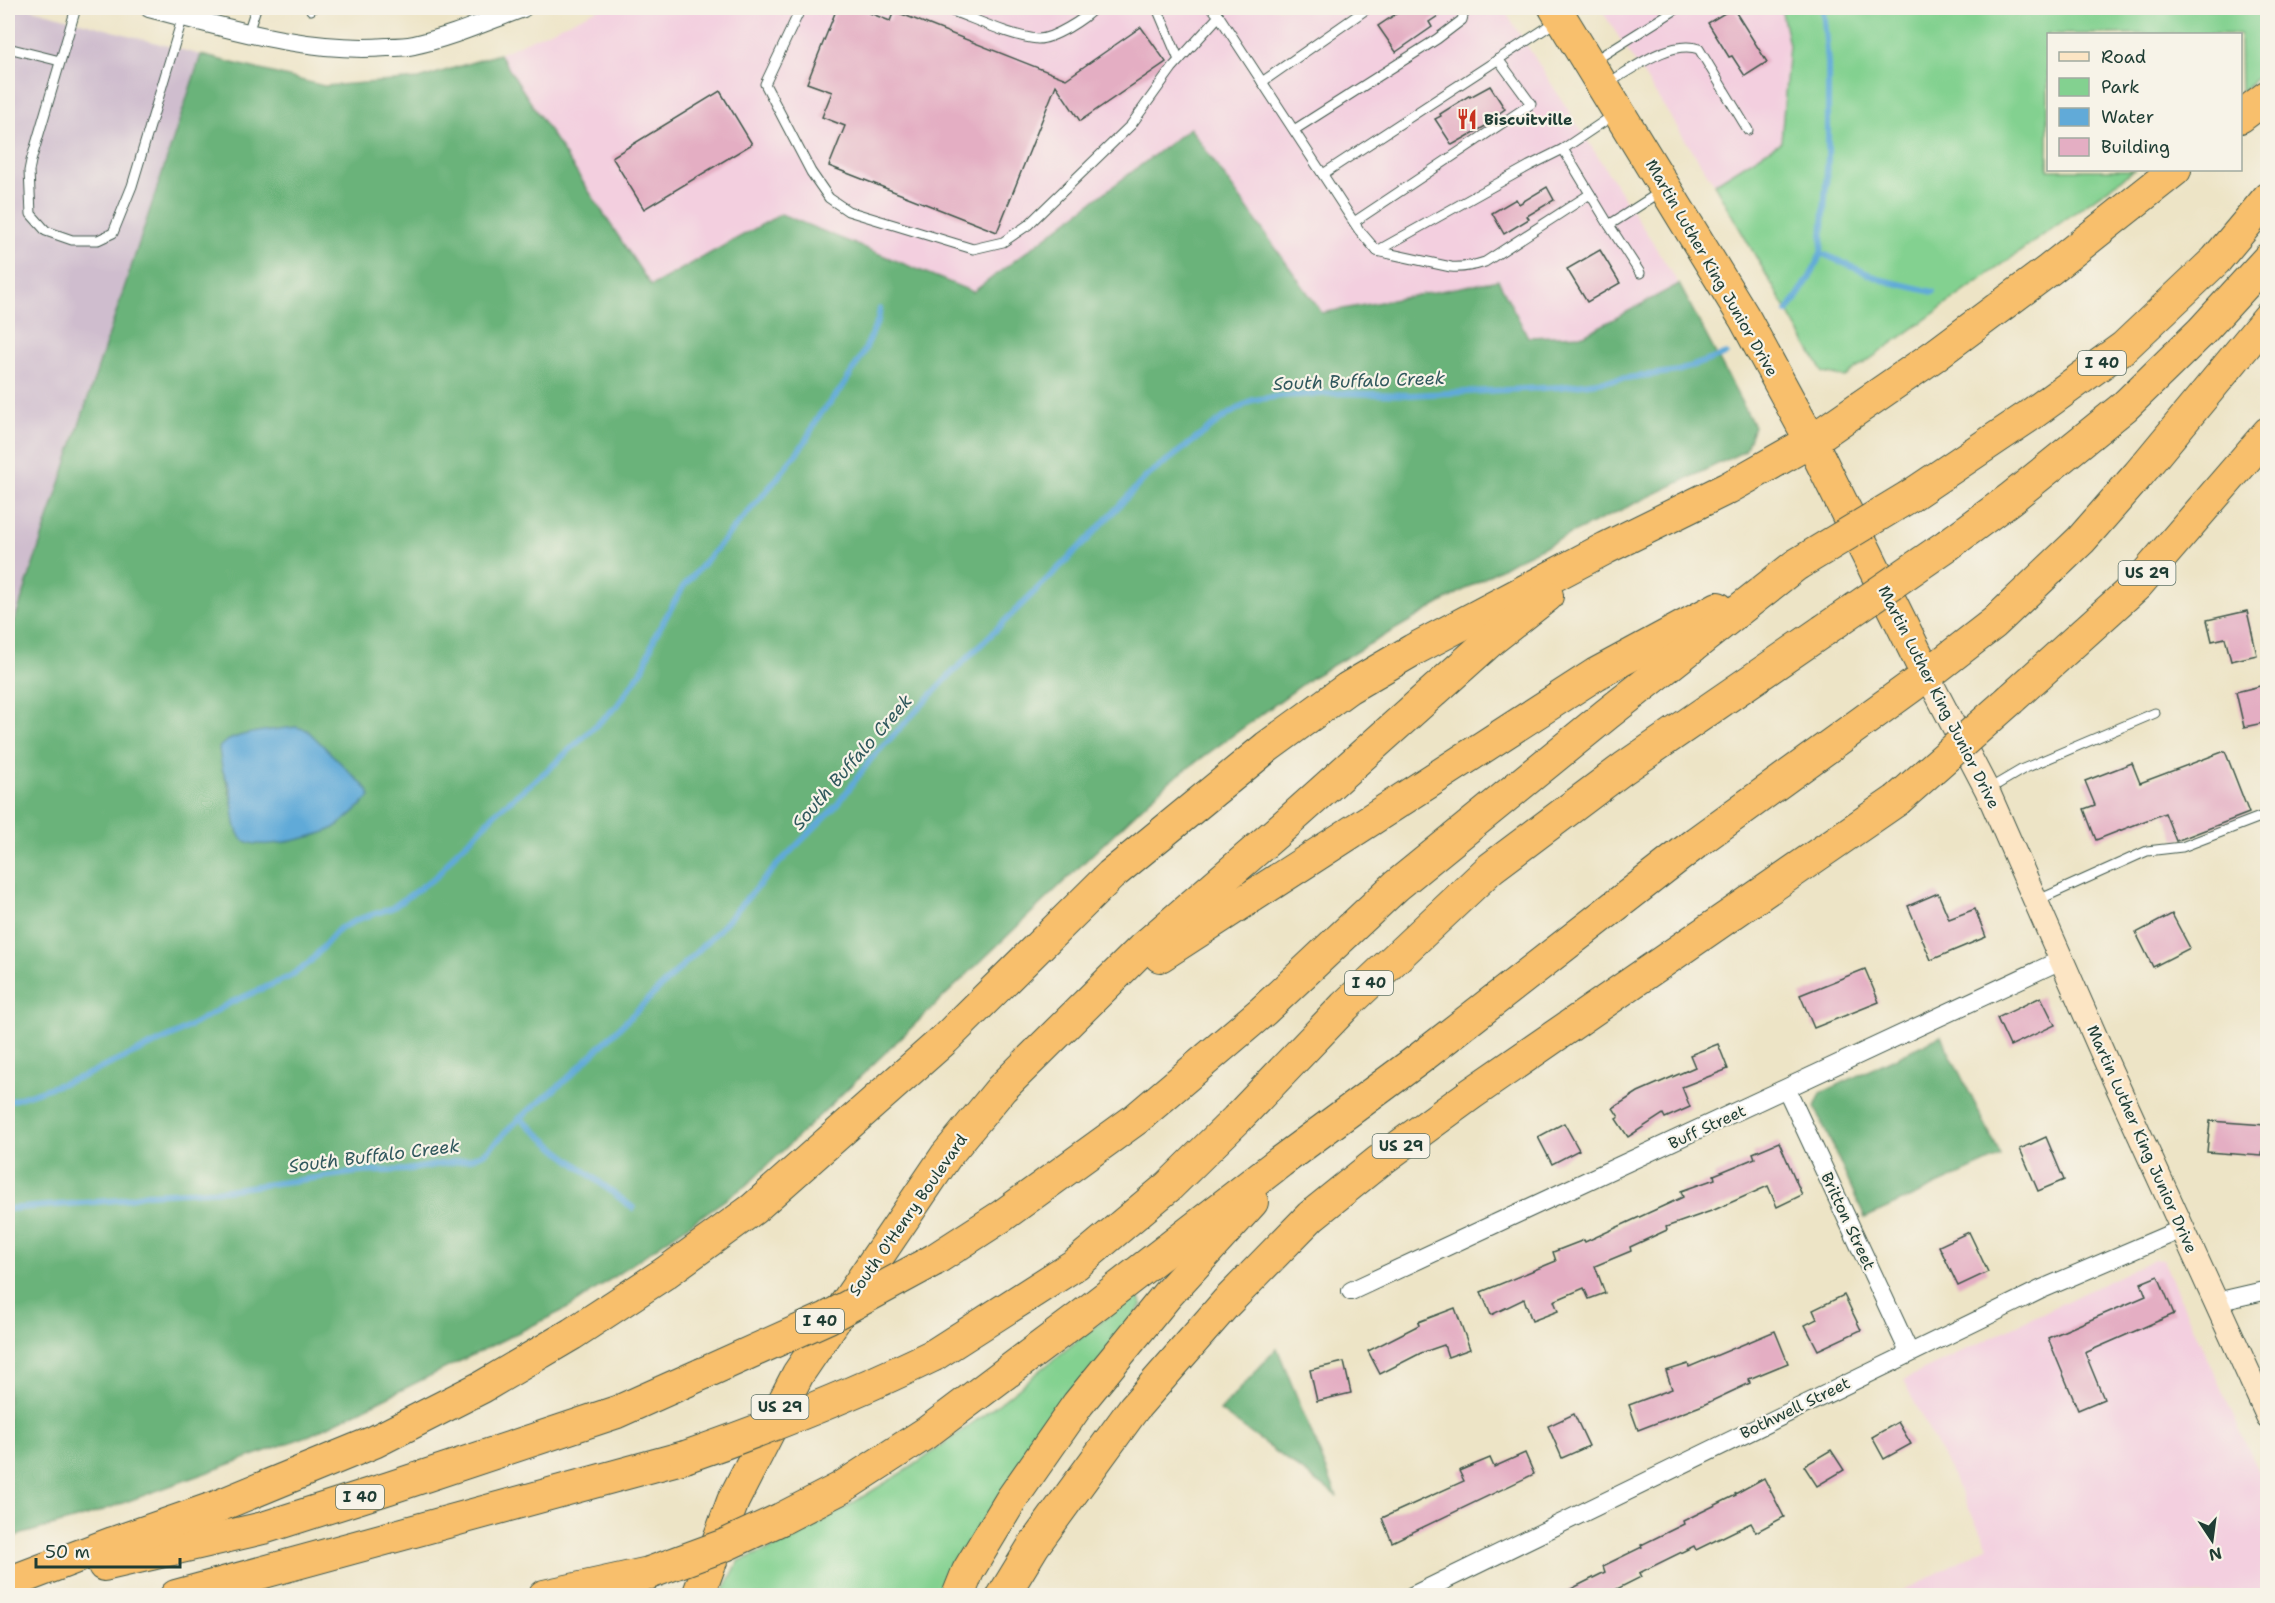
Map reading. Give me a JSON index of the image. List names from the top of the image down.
{
  "streets": {
    "highway": [
      "Martin Luther King Junior Drive",
      "I 40",
      "US 29",
      "South O'Henry Boulevard"
    ],
    "street": ["Buff Street", "Britton Street", "Bothwell Street"]
  },
  "crossings": [
    ["Martin Luther King Junior Drive", "Buff Street"],
    ["Martin Luther King Junior Drive", "Bothwell Street"],
    ["I 40", "US 29"],
    ["US 29", "South O'Henry Boulevard"],
    ["Buff Street", "Britton Street"],
    ["Britton Street", "Bothwell Street"]
  ],
  "water": ["South Buffalo Creek"],
  "places": {
    "restaurant": ["Biscuitville"]
  },
  "legend": [
    "Road",
    "Park",
    "Water",
    "Building"
  ],
  "scale_bar": "50 m",
  "north": "bottom"
}
